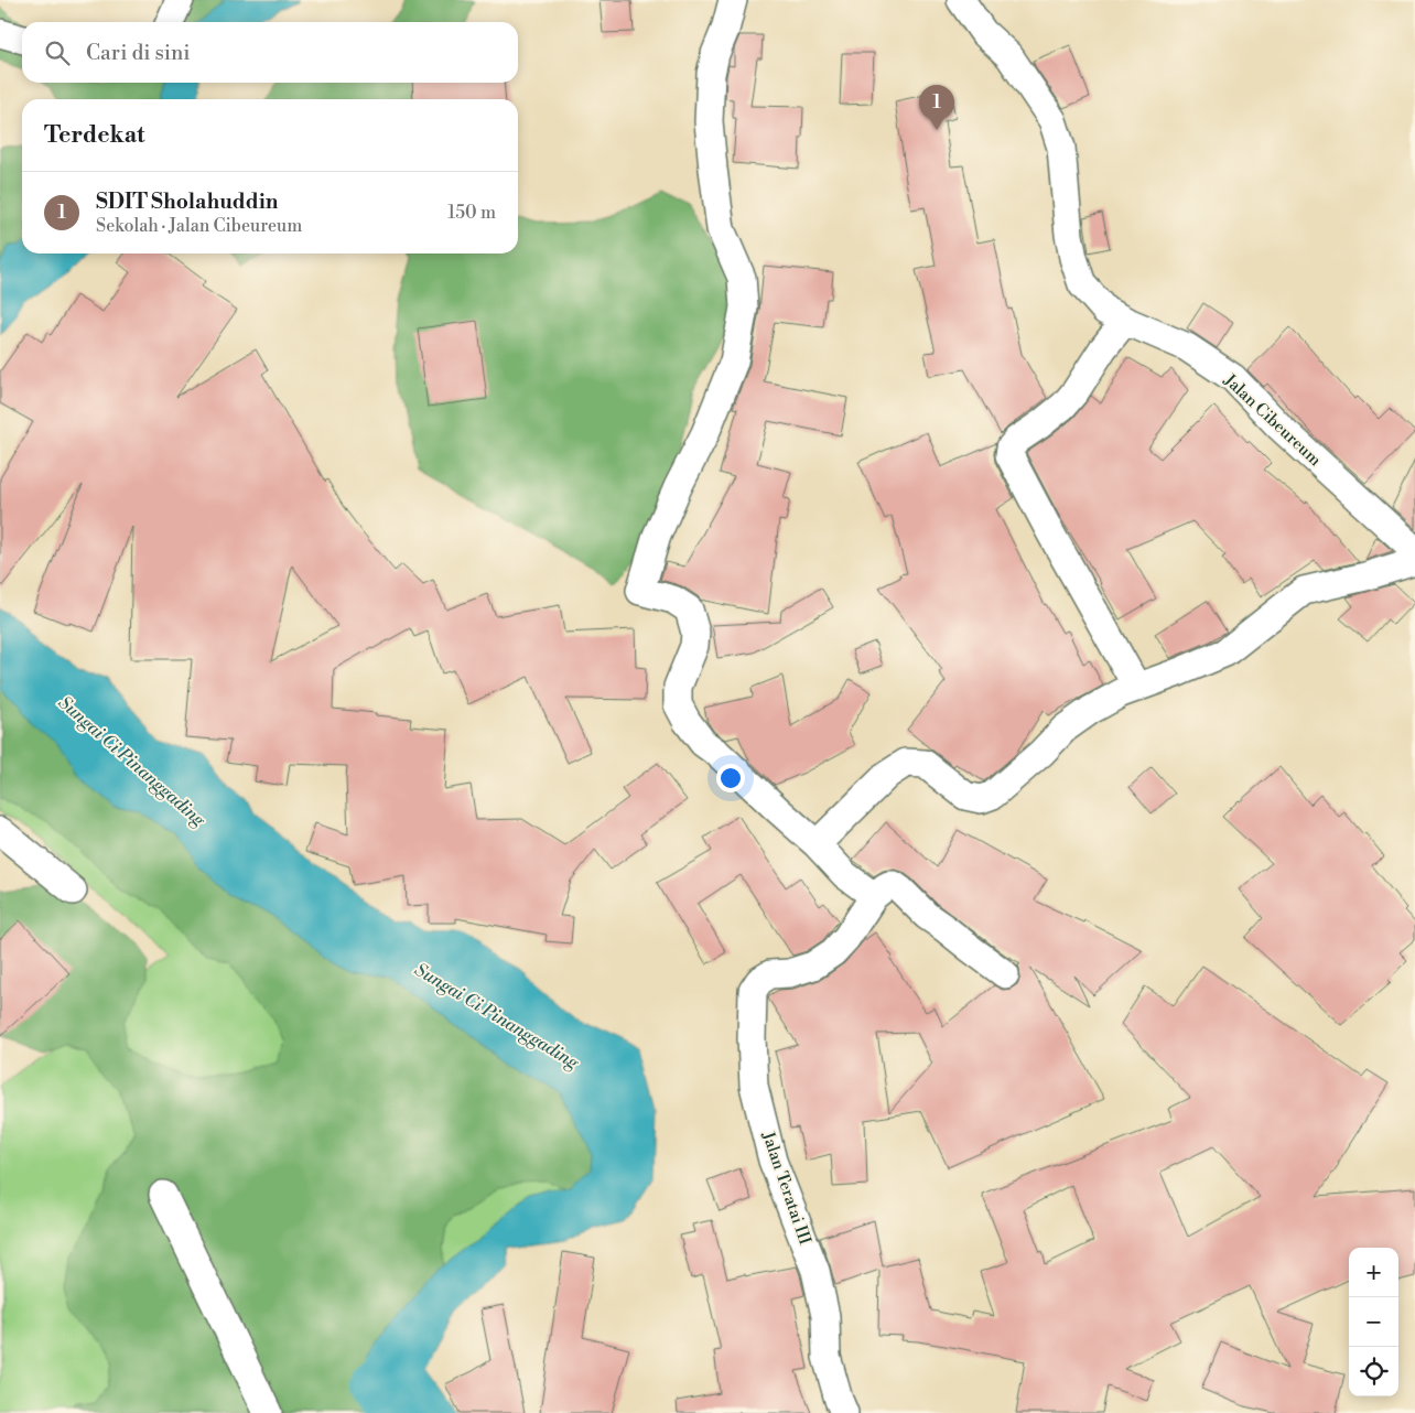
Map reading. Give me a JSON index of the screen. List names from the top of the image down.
{
  "streets": {
    "street": ["Jalan Cibeureum", "Jalan Teratai III"]
  },
  "water": ["Sungai Ci Pinanggading"],
  "page": {
    "search": "Cari di sini",
    "pins": "1",
    "heading": "Terdekat",
    "list": [
      {
        "mark": "1",
        "name": "SDIT Sholahuddin",
        "note": "Sekolah · Jalan Cibeureum",
        "value": "150 m"
      }
    ],
    "map_buttons": ["+", "−"]
  }
}
